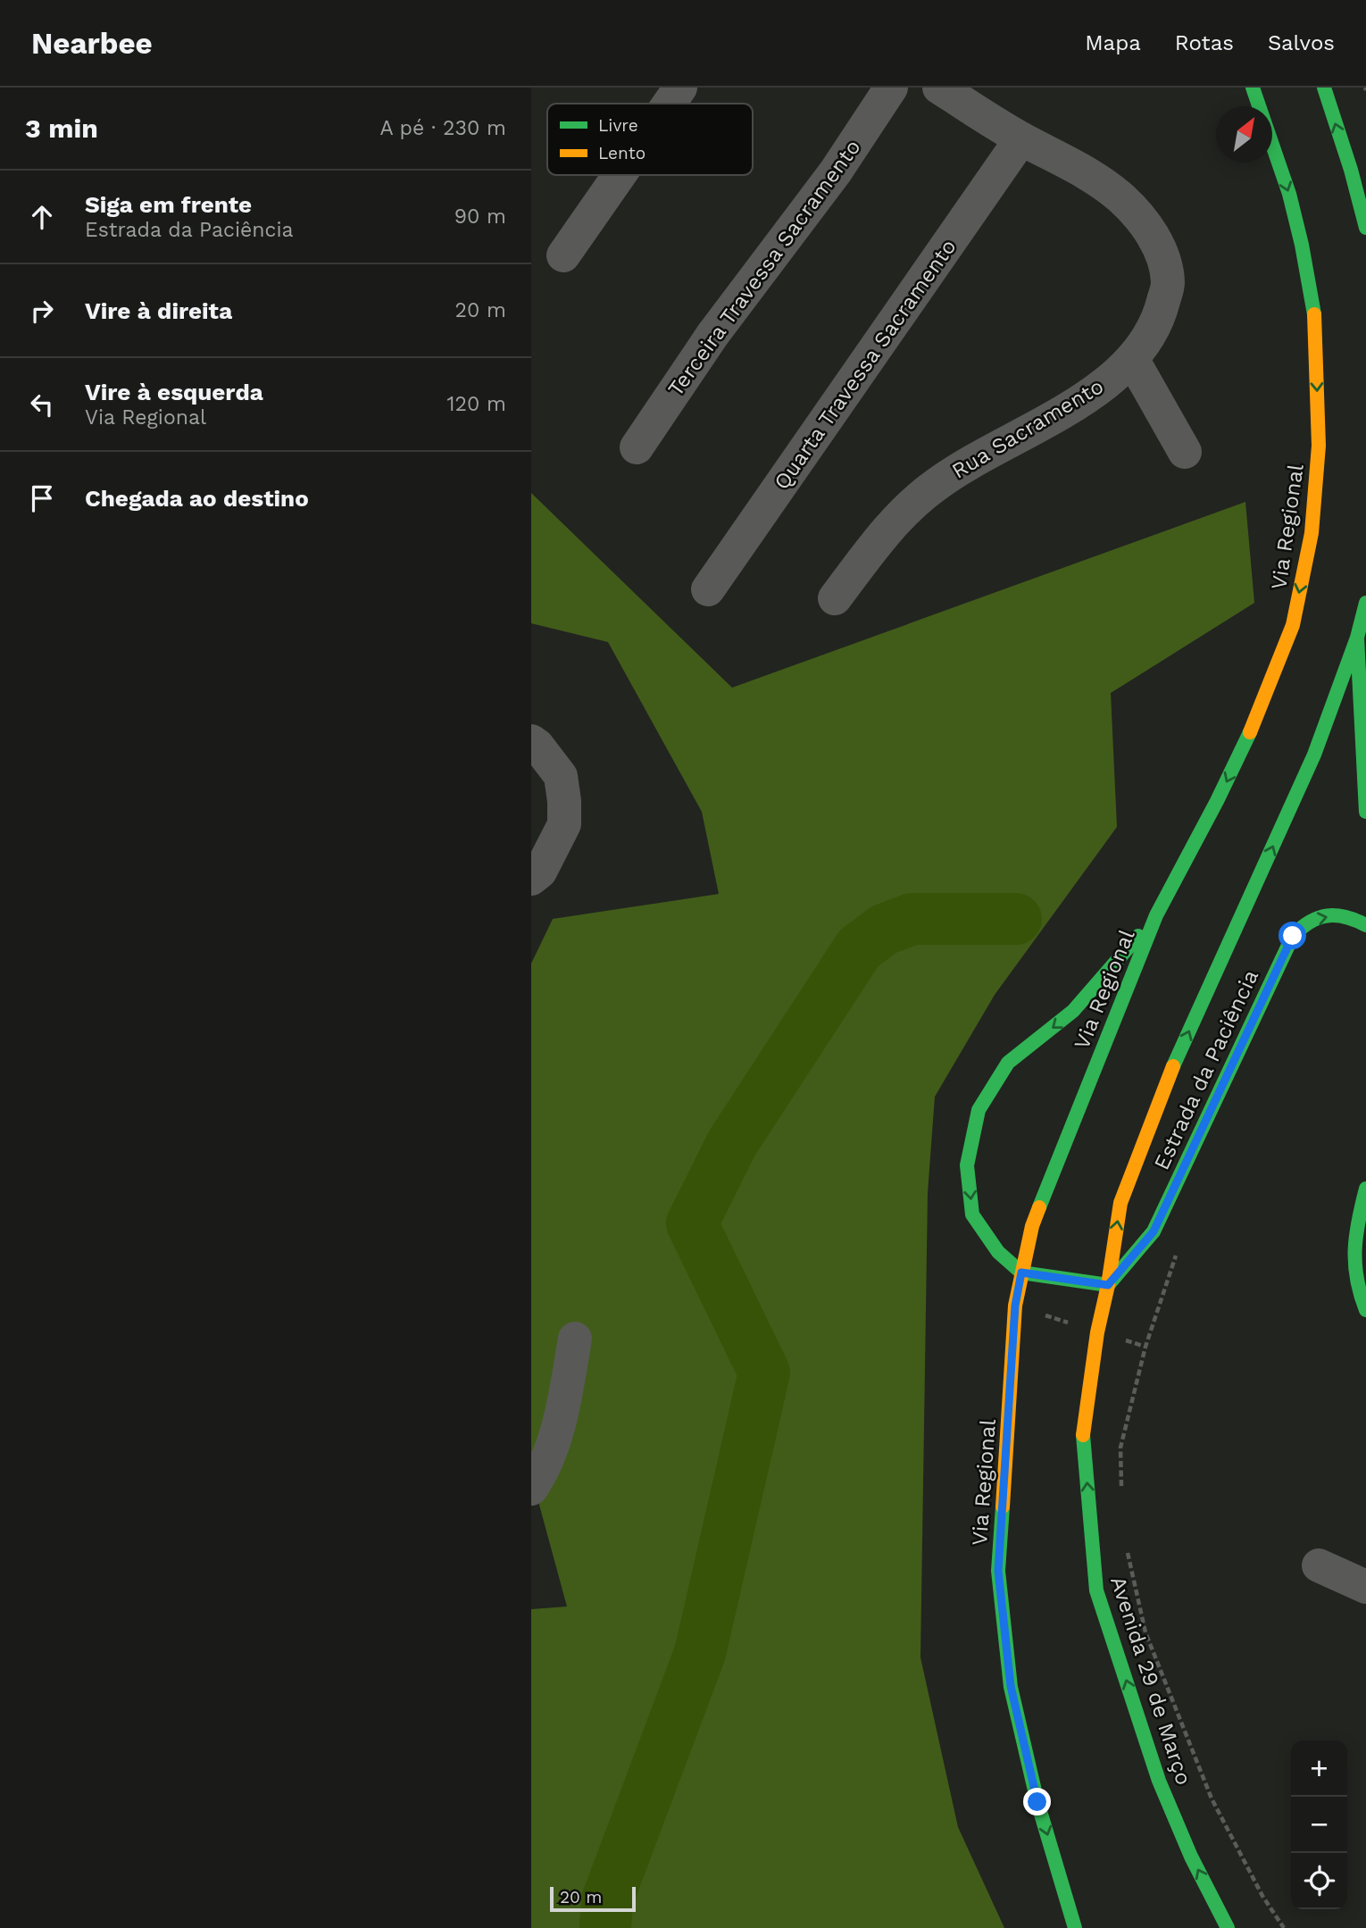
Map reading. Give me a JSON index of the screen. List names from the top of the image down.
{
  "streets": {
    "main road": ["Via Regional", "Estrada da Paciência", "Avenida 29 de Março"],
    "street": ["Terceira Travessa Sacramento", "Quarta Travessa Sacramento", "Rua Sacramento"]
  },
  "crossings": [
    ["Quarta Travessa Sacramento", "Rua Sacramento"],
    ["Estrada da Paciência", "Avenida 29 de Março"]
  ],
  "one_way": ["Avenida 29 de Março"],
  "legend": ["Livre", "Lento"],
  "scale_bar": "20 m",
  "north": "top right",
  "page": {
    "header": "Nearbee",
    "nav": ["Mapa", "Rotas", "Salvos"],
    "heading": ["3 min", "A pé · 230 m"],
    "list": [
      ["Siga em frente", "Estrada da Paciência", "90 m"],
      ["Vire à direita", "20 m"],
      ["Vire à esquerda", "Via Regional", "120 m"],
      "Chegada ao destino"
    ],
    "map_buttons": ["+", "−"],
    "scale": "20 m"
  }
}
